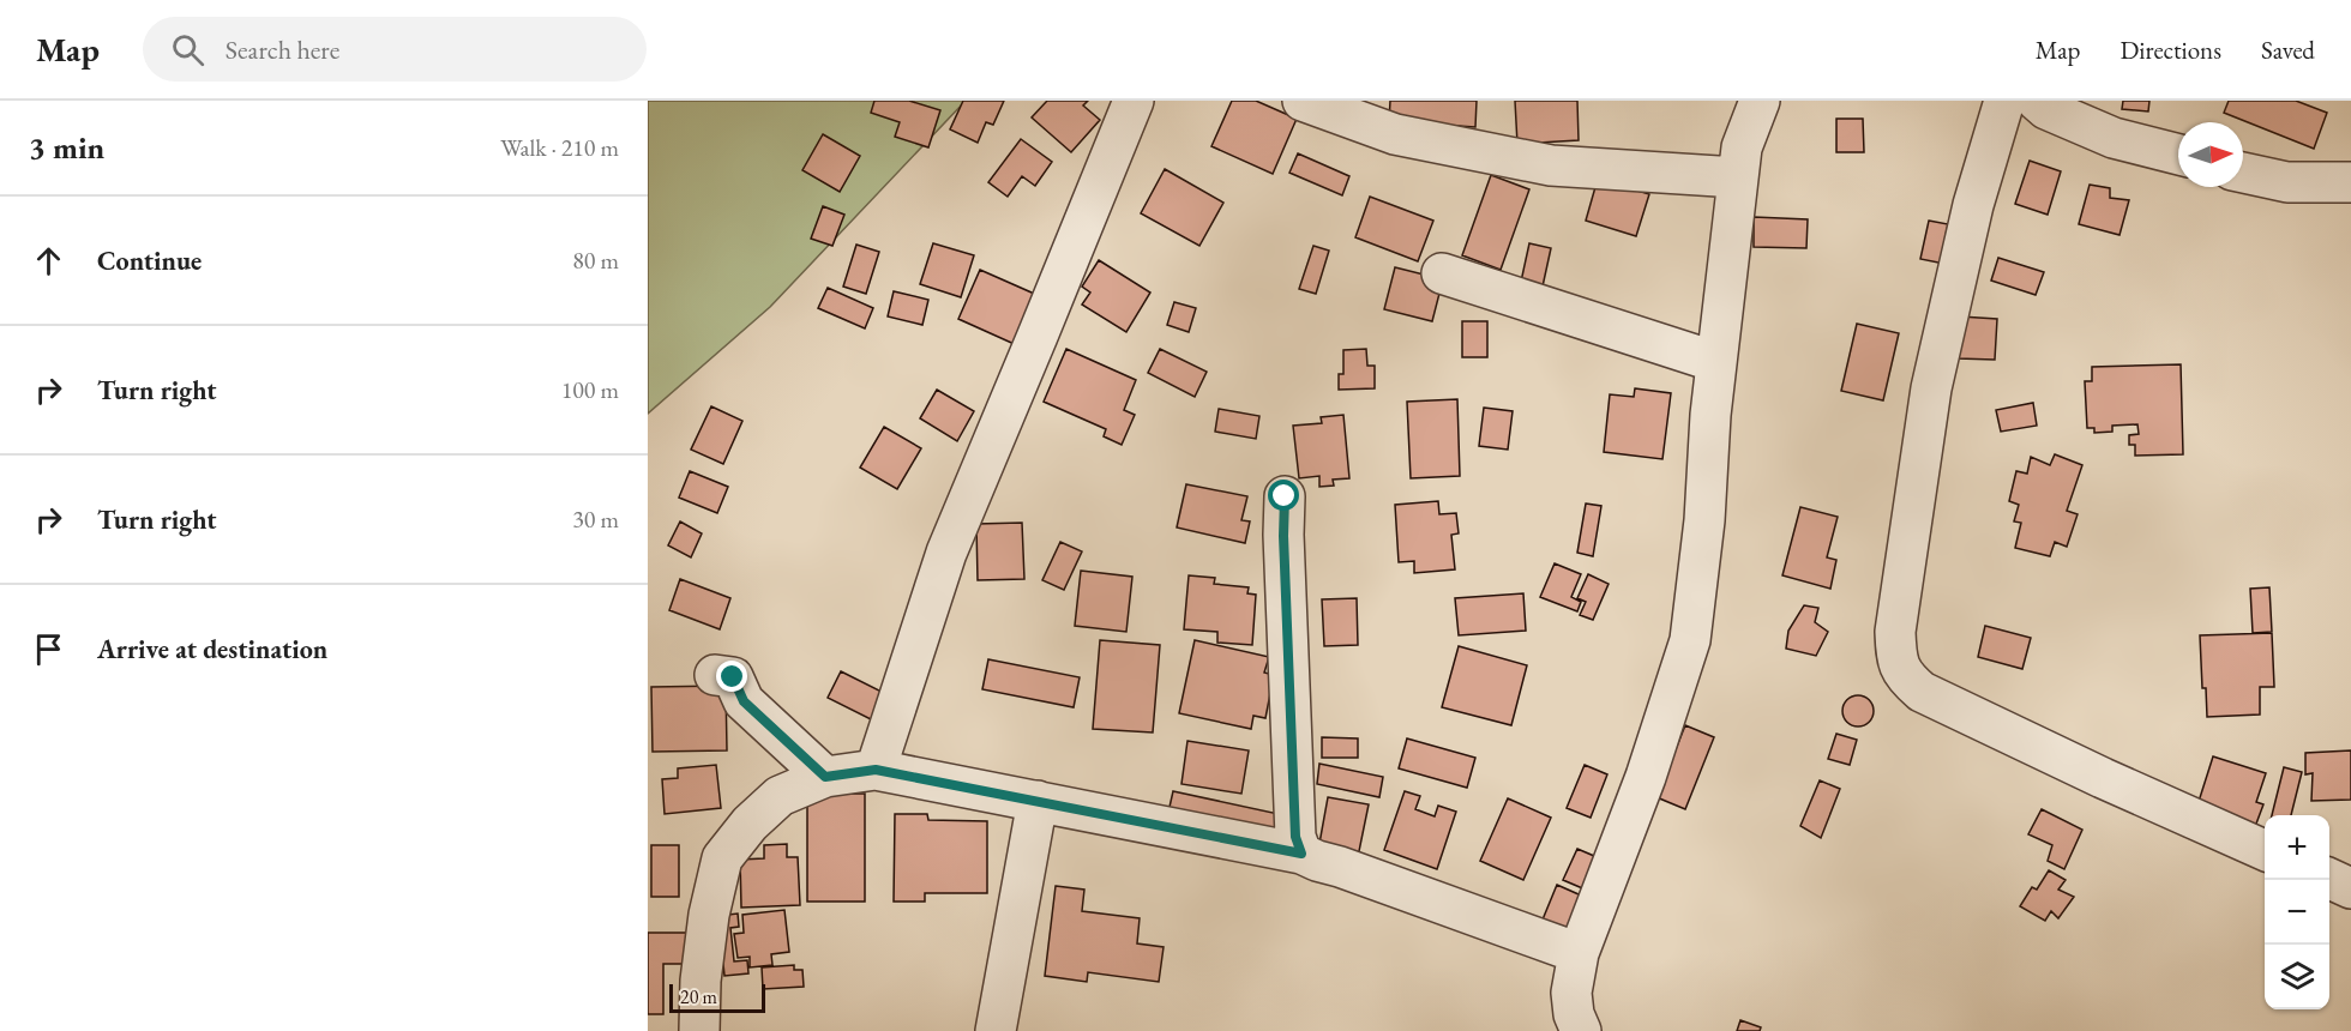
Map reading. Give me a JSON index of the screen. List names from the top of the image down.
{
  "scale_bar": "20 m",
  "north": "right",
  "page": {
    "header": "Map",
    "search": "Search here",
    "nav": ["Map", "Directions", "Saved"],
    "heading": ["3 min", "Walk · 210 m"],
    "list": [
      ["Continue", "80 m"],
      ["Turn right", "100 m"],
      ["Turn right", "30 m"],
      "Arrive at destination"
    ],
    "map_buttons": ["+", "−"],
    "scale": "20 m"
  }
}
